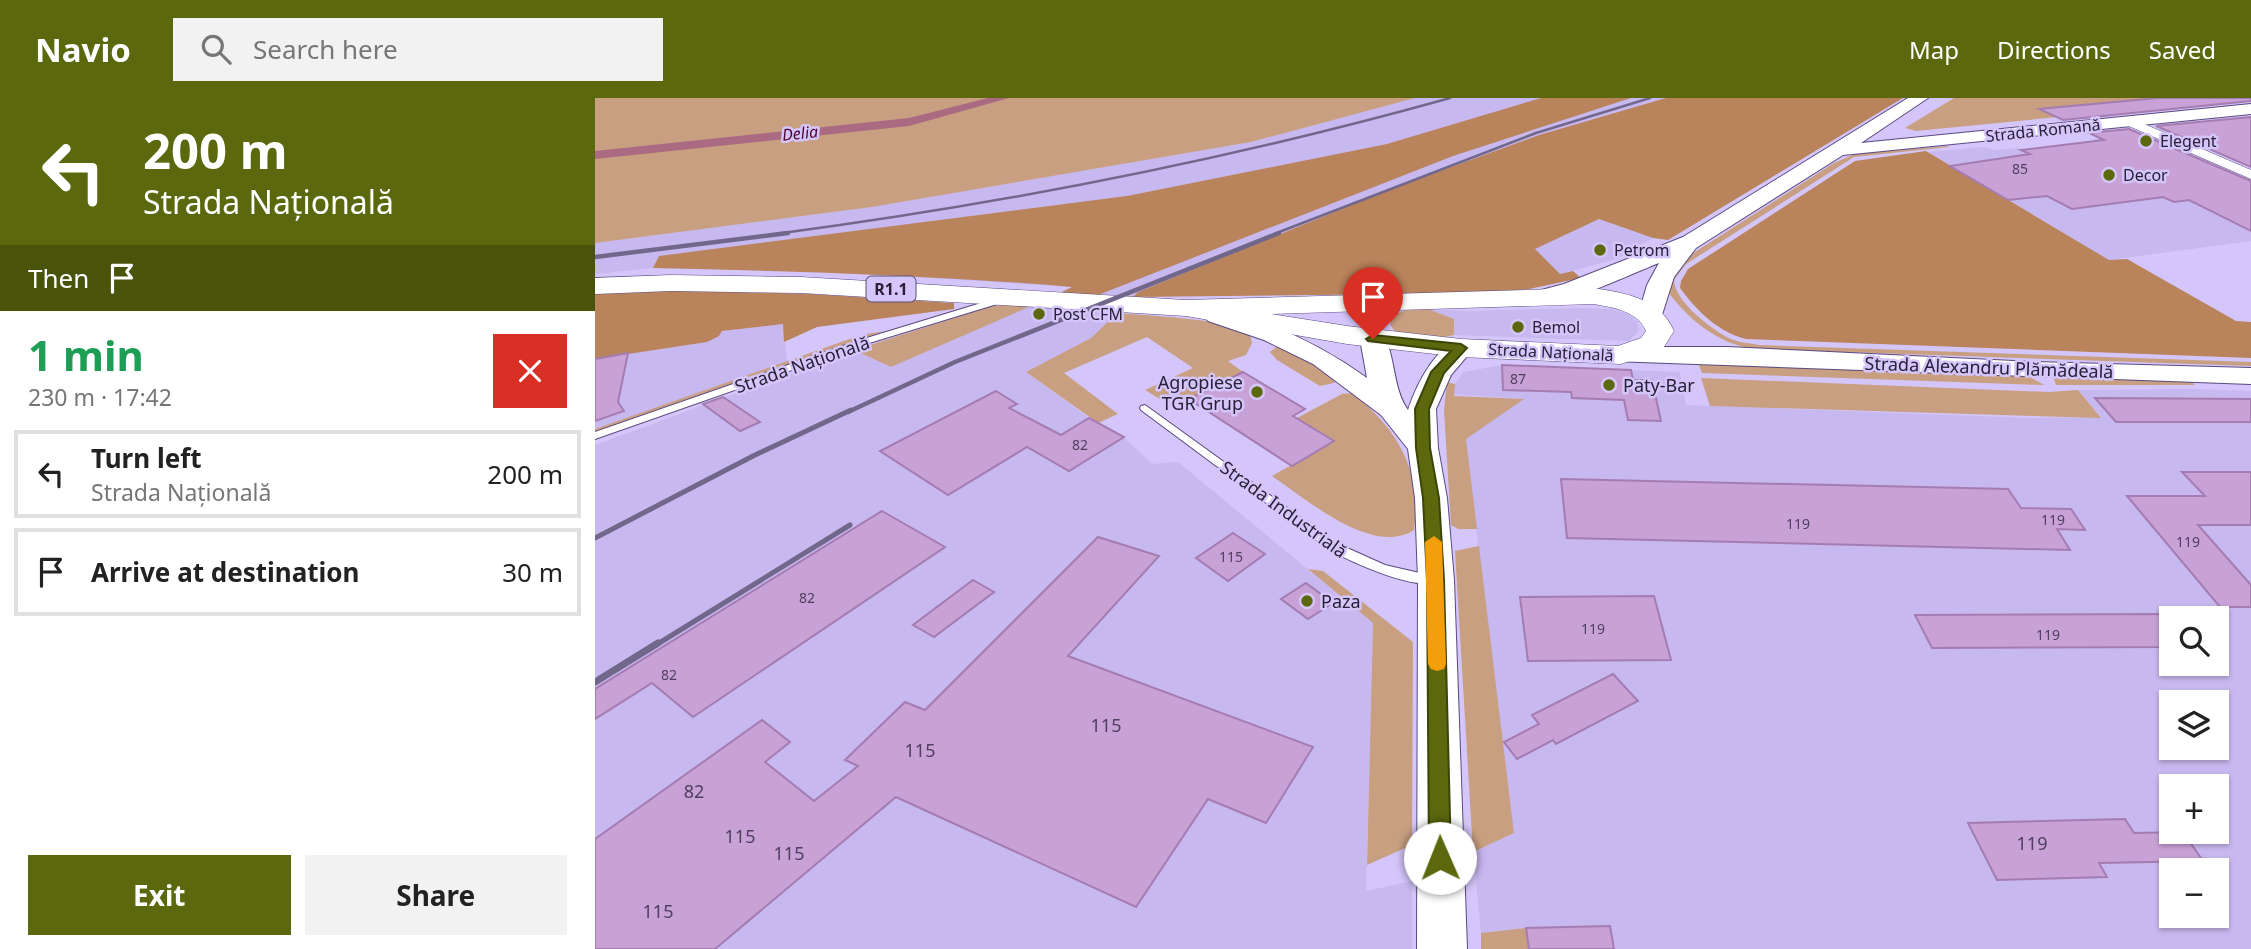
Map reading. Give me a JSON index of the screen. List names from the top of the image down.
{
  "streets": {
    "main road": ["R1.1", "Strada Națională"],
    "street": ["Strada Romană", "Strada Alexandru Plămădeală"],
    "lane": ["Strada Industrială"]
  },
  "crossings": [
    ["Strada Romană", "Strada Națională"],
    ["Strada Națională", "Strada Alexandru Plămădeală"]
  ],
  "water": ["Delia"],
  "places": [
    "Elegent",
    "Decor",
    "Petrom",
    "Post CFM",
    "Bemol",
    "Paty-Bar",
    "Agropiese TGR Grup",
    "Paza"
  ],
  "house_numbers": [
    "85",
    "87",
    "82",
    "119",
    "119",
    "119",
    "115",
    "82",
    "119",
    "119",
    "82",
    "115",
    "115",
    "82",
    "115",
    "119",
    "115",
    "115"
  ],
  "page": {
    "header": "Navio",
    "search": "Search here",
    "nav": ["Map", "Directions", "Saved"],
    "turn": ["200 m", "Strada Națională"],
    "then": "Then",
    "heading": ["1 min", "230 m · 17:42"],
    "list": [
      {
        "name": "Turn left",
        "note": "Strada Națională",
        "value": "200 m"
      },
      {
        "name": "Arrive at destination",
        "value": "30 m"
      }
    ],
    "map_buttons": ["+", "−"],
    "buttons": ["Exit", "Share"]
  }
}
